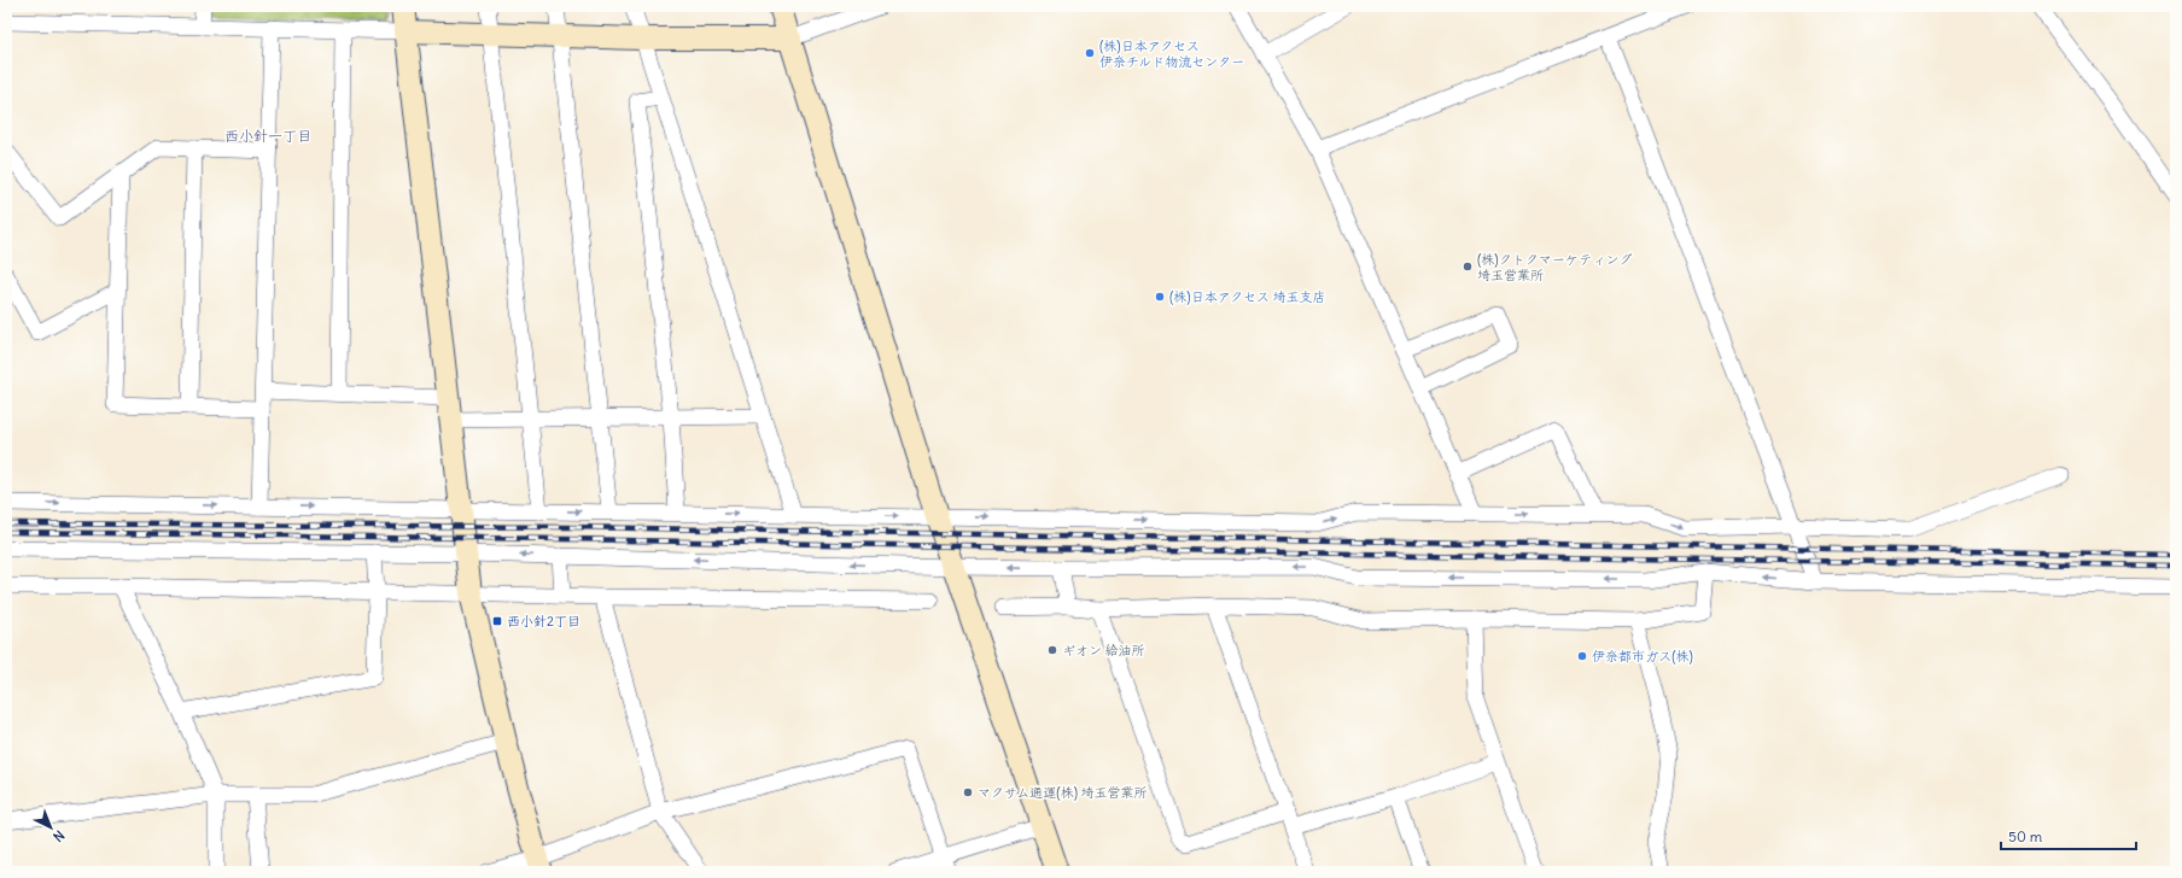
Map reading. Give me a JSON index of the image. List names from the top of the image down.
{
  "districts": ["西小針一丁目"],
  "places": {
    "other": [
      "(株)日本アクセス 伊奈チルド物流センター",
      "(株)クトクマーケティング 埼玉営業所",
      "(株)日本アクセス 埼玉支店",
      "ギオン 給油所",
      "伊奈都市ガス(株)",
      "マクサム通運(株) 埼玉営業所"
    ],
    "transit": ["西小針2丁目"]
  },
  "scale_bar": "50 m",
  "north": "bottom right"
}
